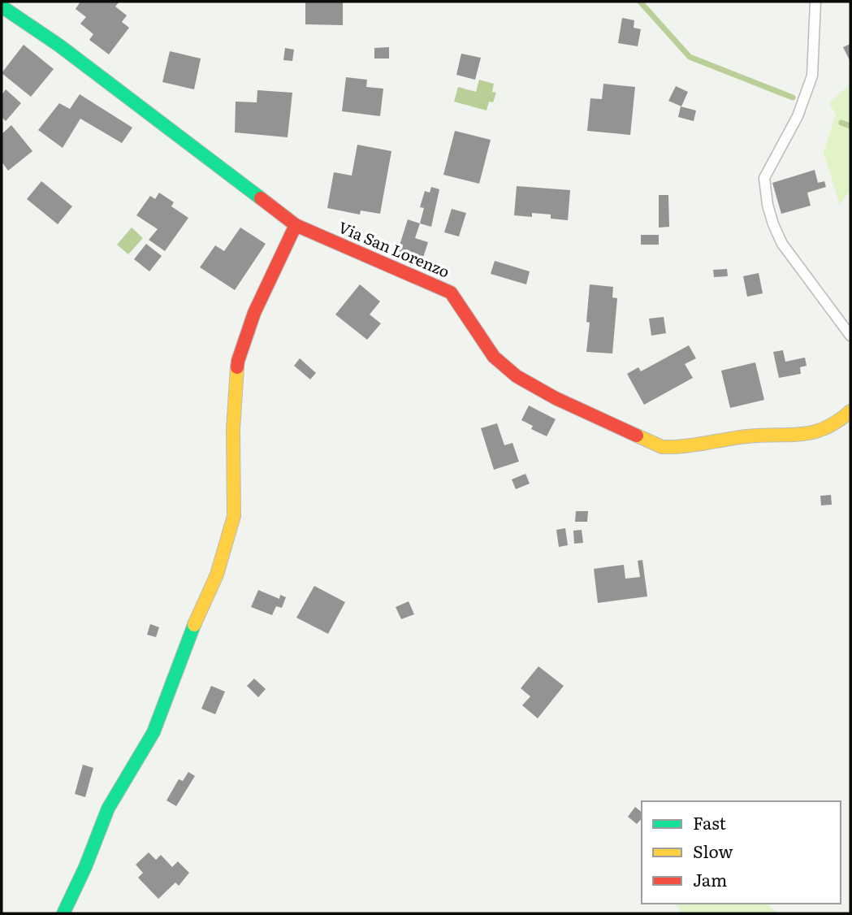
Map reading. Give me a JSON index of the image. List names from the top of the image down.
{
  "streets": {
    "street": ["Via San Lorenzo"]
  },
  "legend": ["Fast", "Slow", "Jam"]
}
